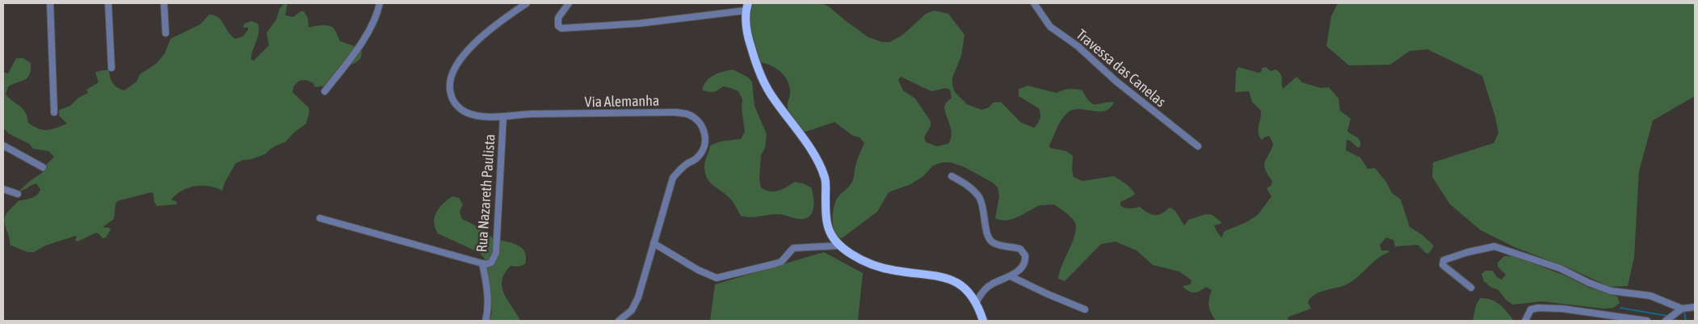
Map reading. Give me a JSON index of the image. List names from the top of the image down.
{
  "streets": {
    "street": ["Travessa das Canelas", "Via Alemanha", "Rua Nazareth Paulista"]
  },
  "crossings": [
    ["Via Alemanha", "Rua Nazareth Paulista"]
  ]
}
